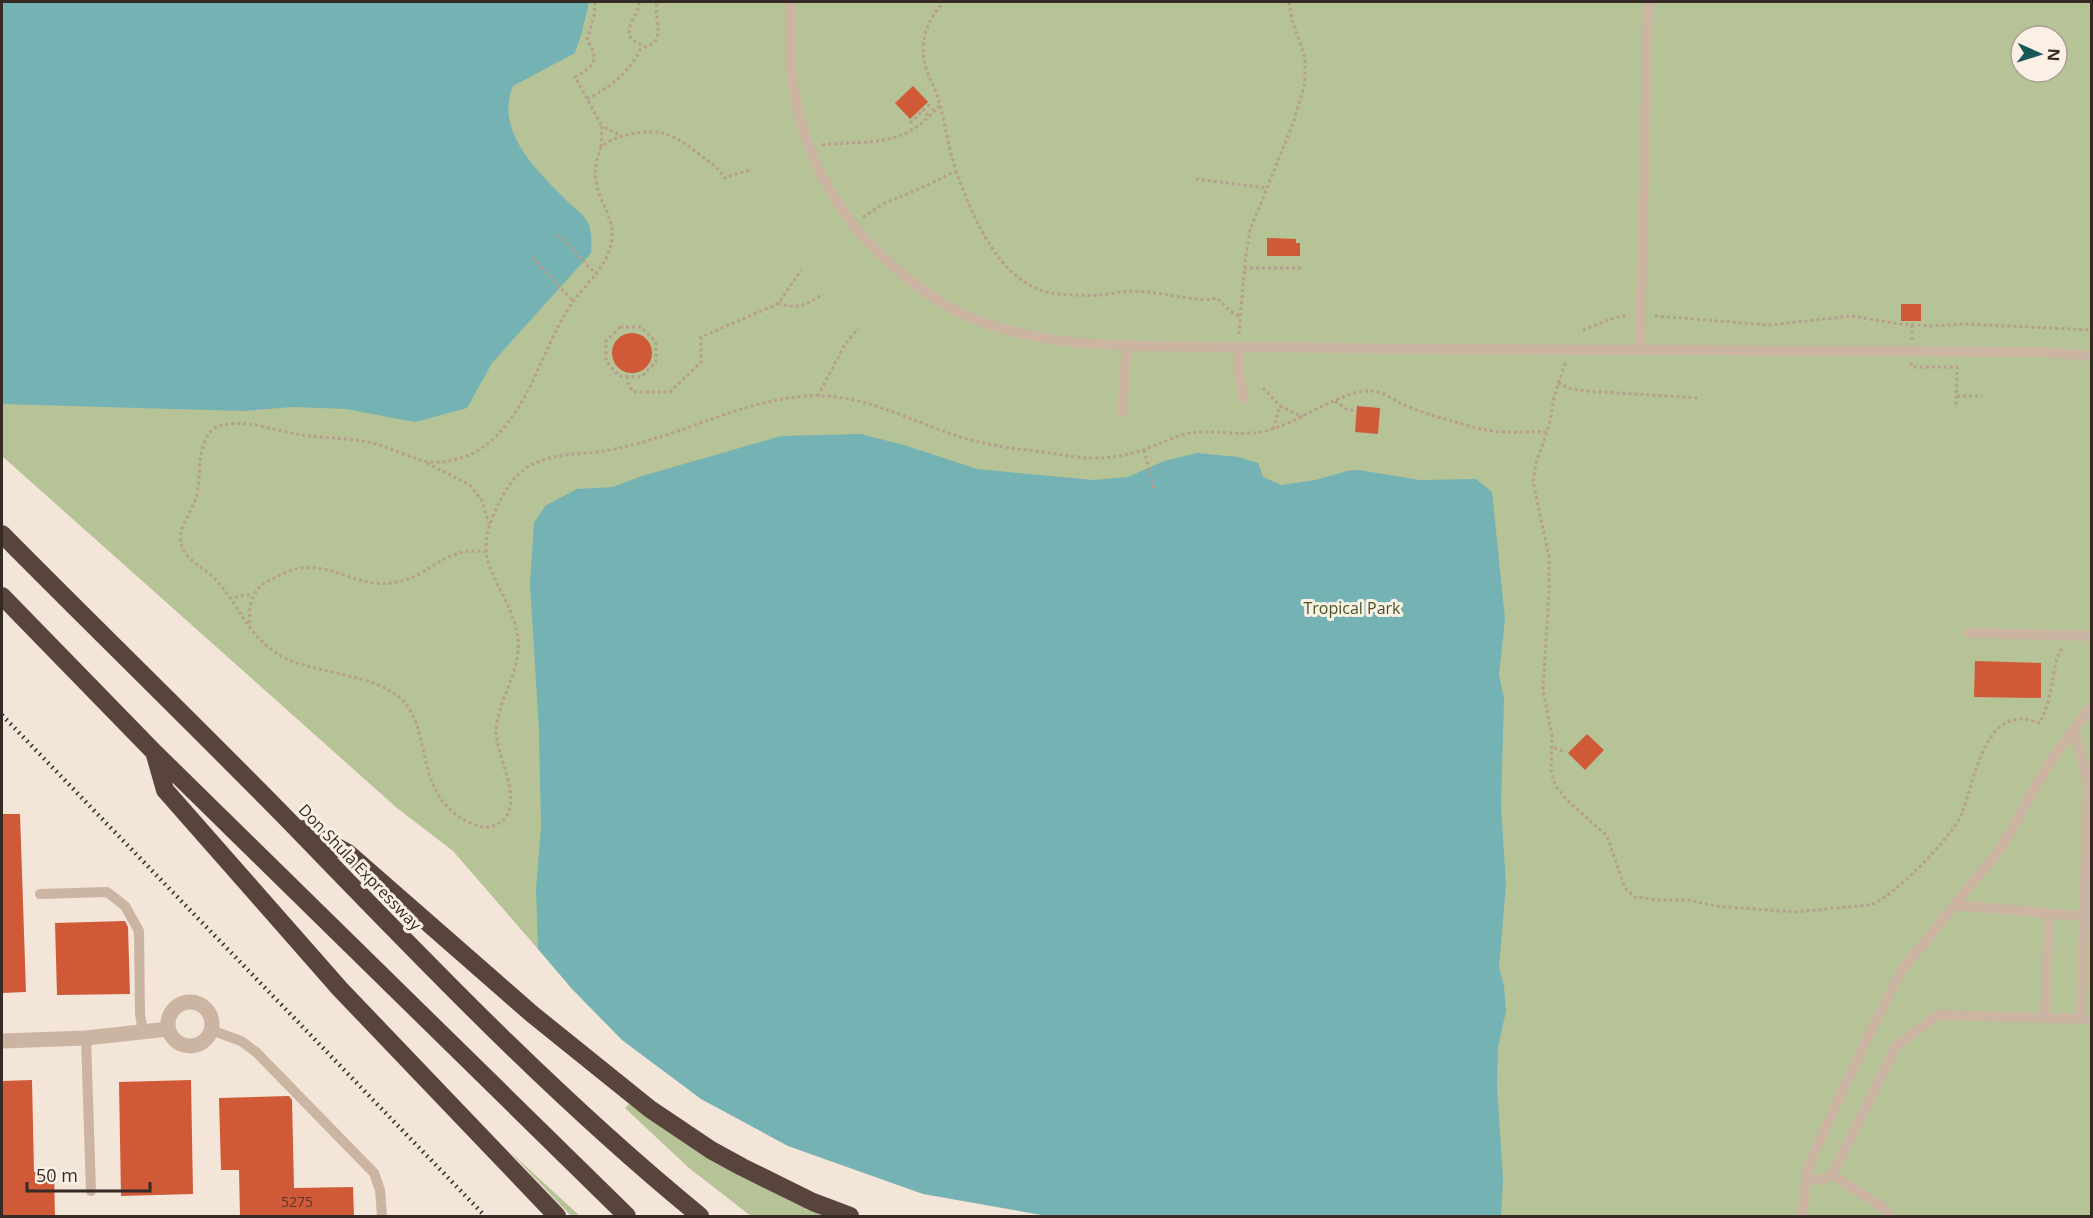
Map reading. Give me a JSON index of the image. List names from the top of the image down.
{
  "streets": {
    "highway": ["Don Shula Expressway"]
  },
  "parks": ["Tropical Park"],
  "house_numbers": ["5275"],
  "scale_bar": "50 m",
  "north": "right"
}
